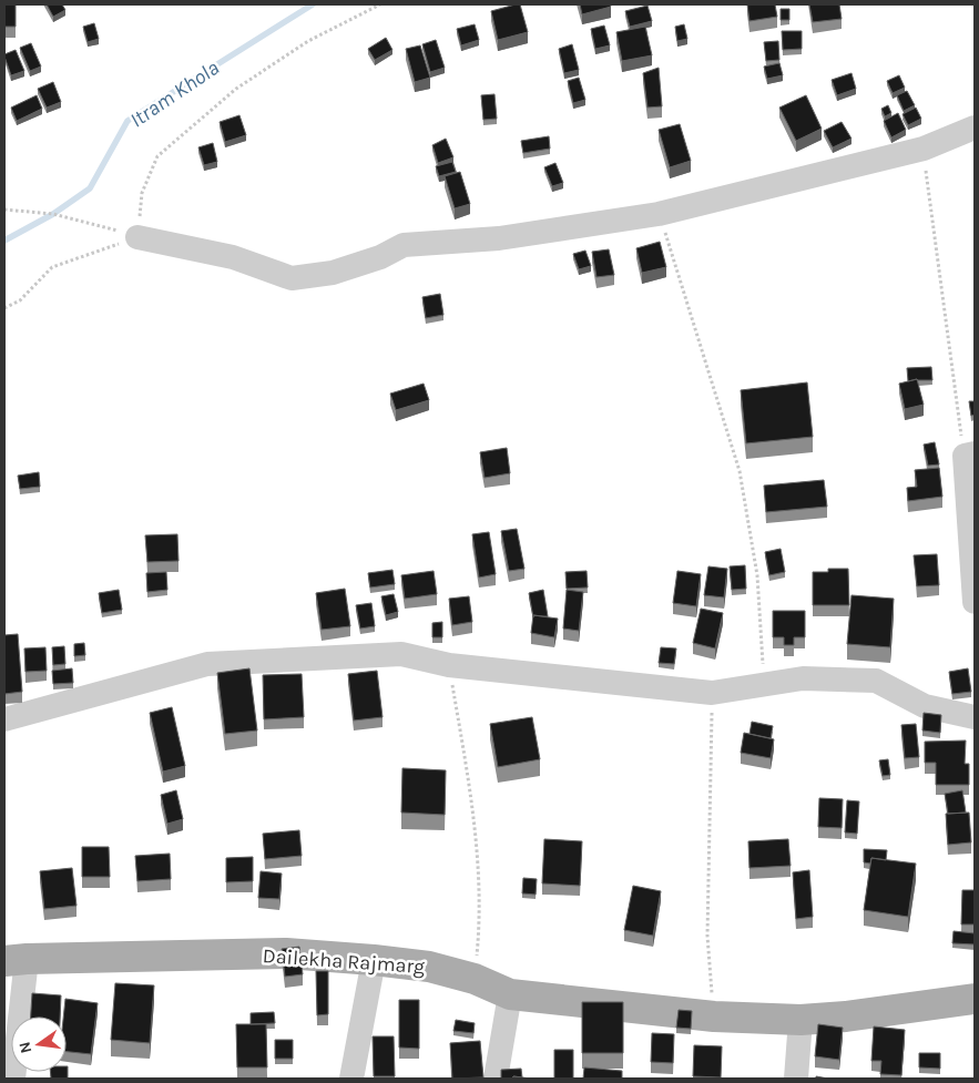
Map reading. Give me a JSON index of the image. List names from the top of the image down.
{
  "streets": {
    "main road": ["Dailekha Rajmarg"]
  },
  "water": ["Itram Khola"],
  "north": "left"
}
